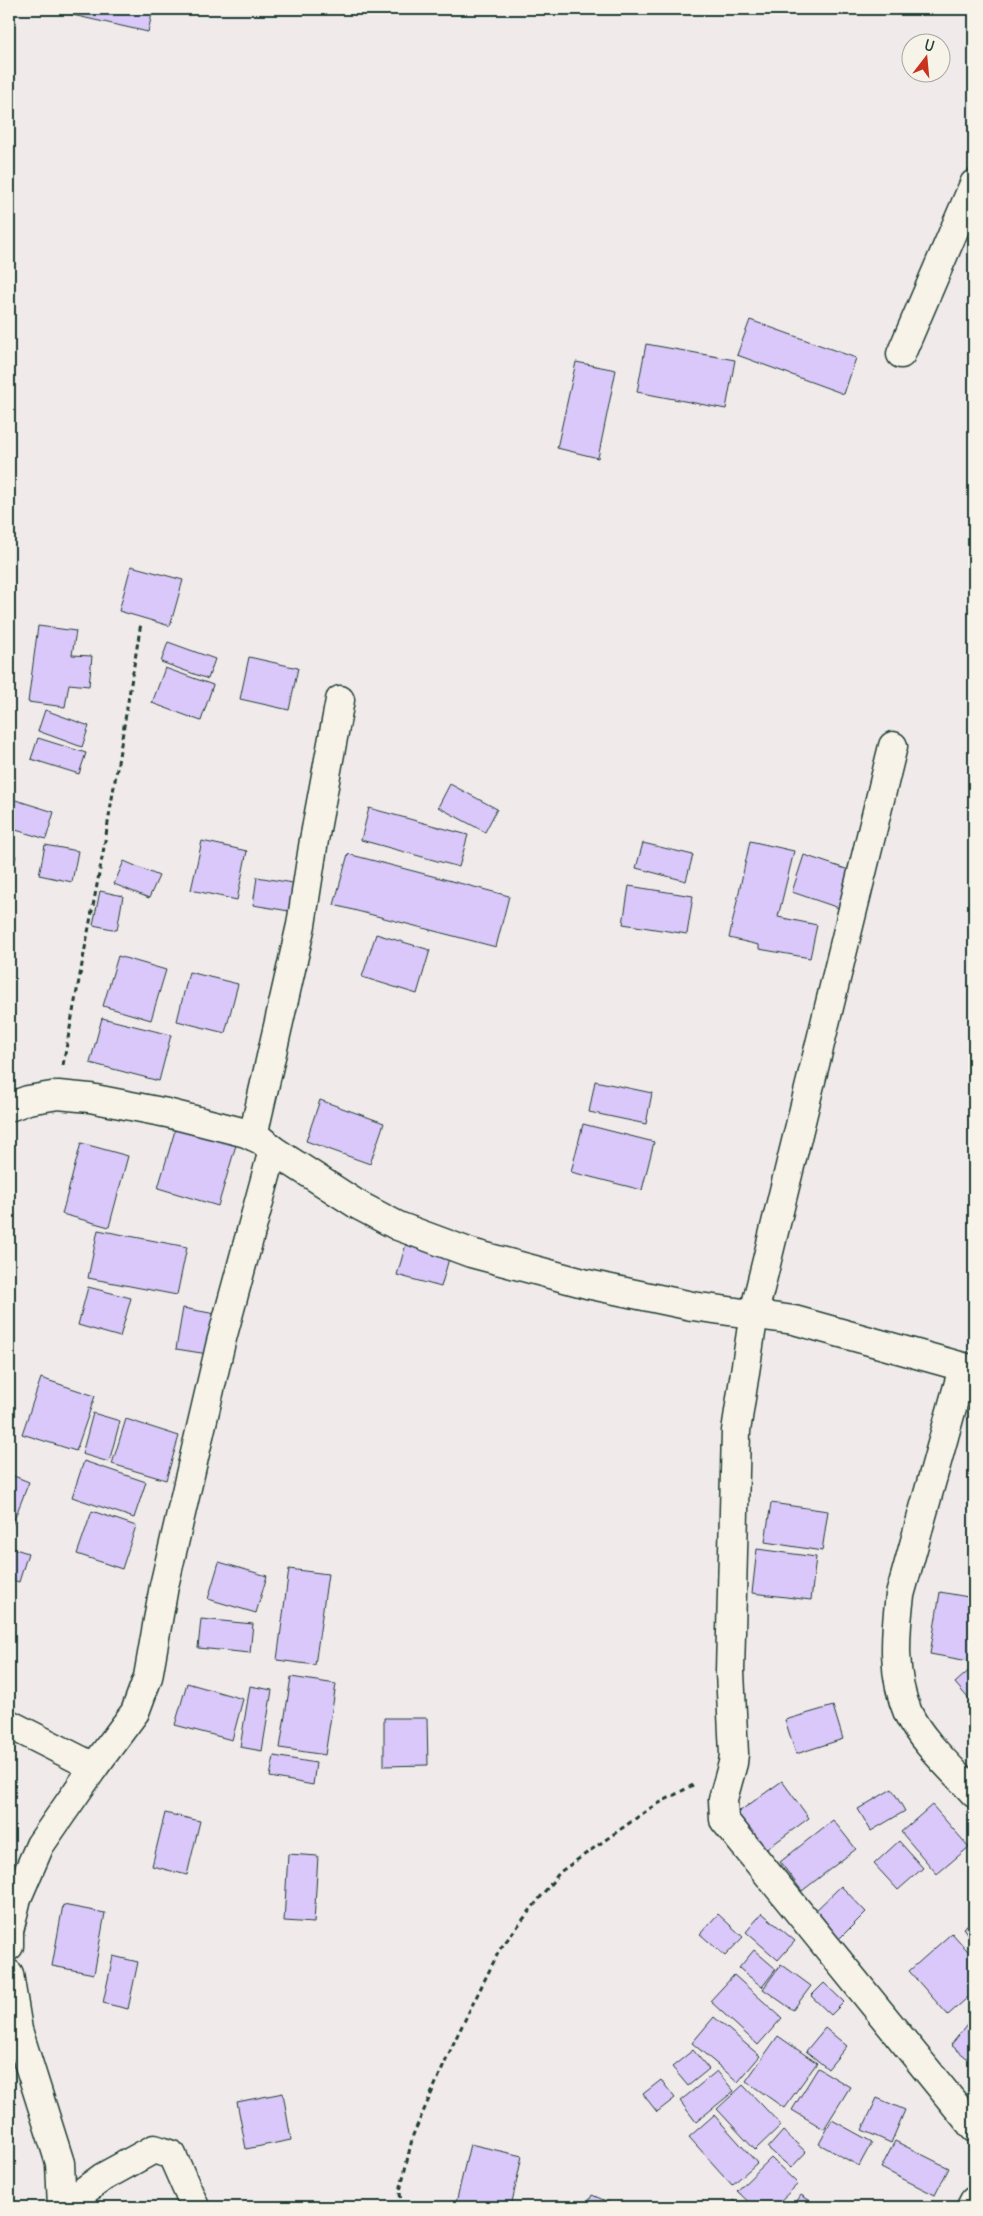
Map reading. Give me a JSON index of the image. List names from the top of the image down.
{
  "north": "top"
}
